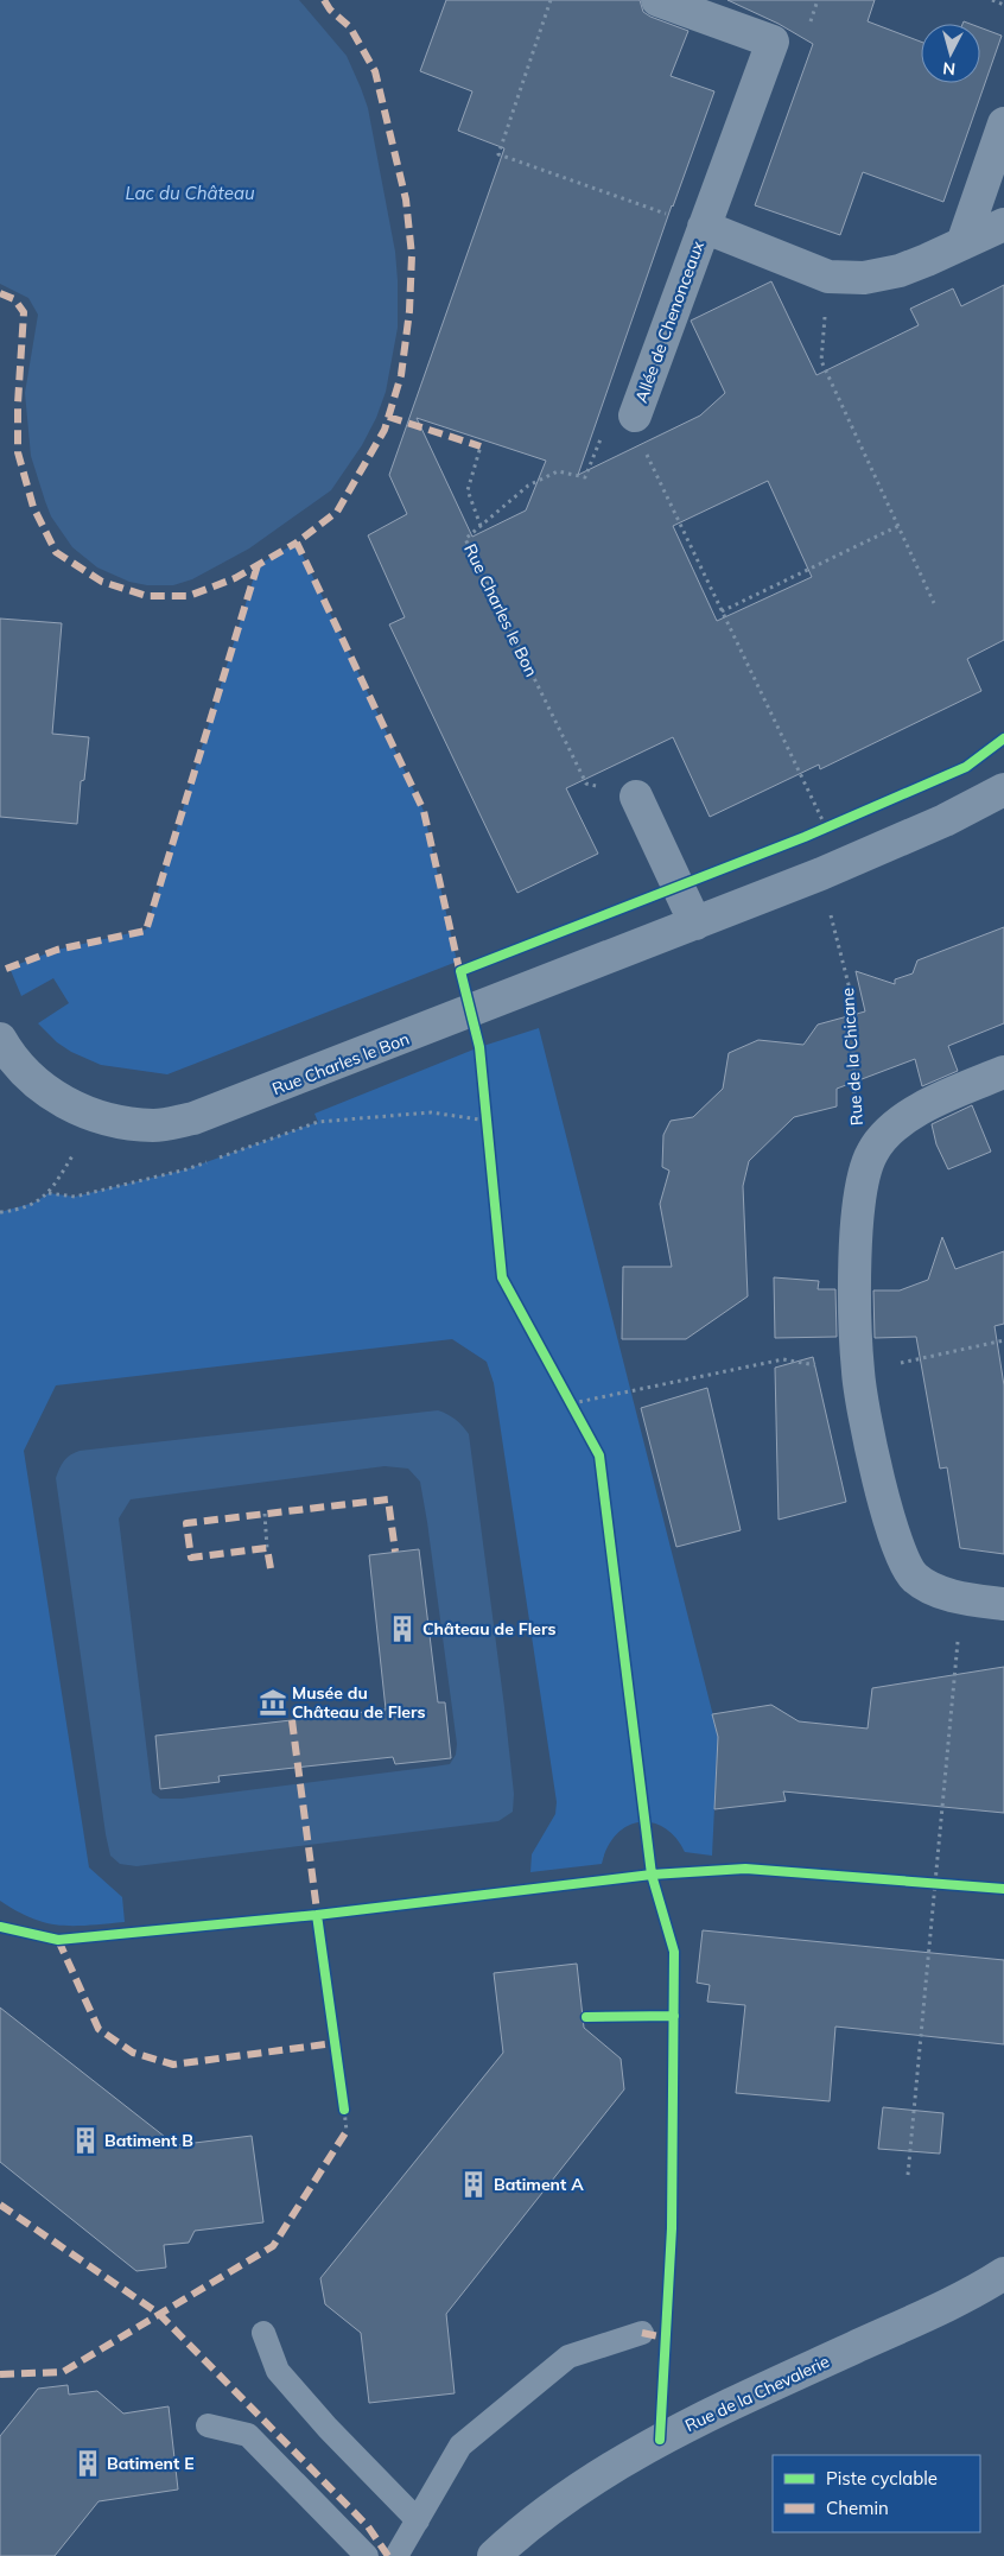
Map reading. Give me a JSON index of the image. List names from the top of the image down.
{
  "streets": {
    "street": [
      "Allée de Chenonceaux",
      "Rue Charles le Bon",
      "Rue de la Chicane",
      "Rue de la Chevalerie"
    ]
  },
  "crossings": [
    ["Allée de Chenonceaux", "Rue Charles le Bon"],
    ["Rue Charles le Bon", "Rue de la Chicane"]
  ],
  "water": ["Lac du Château"],
  "places": {
    "building": [
      "Château de Flers",
      "Batiment B",
      "Batiment A",
      "Batiment E"
    ],
    "museum": ["Musée du Château de Flers"]
  },
  "legend": ["Piste cyclable", "Chemin"],
  "north": "bottom"
}
